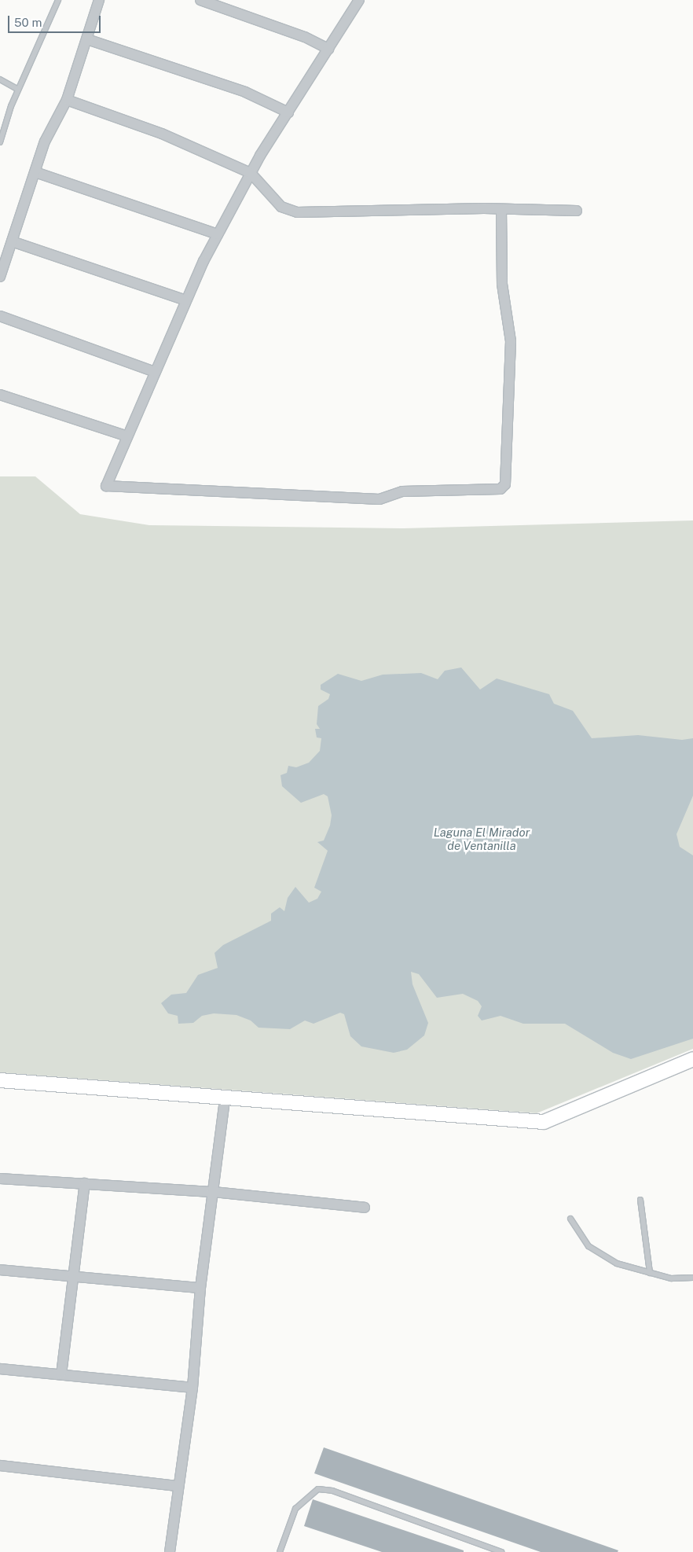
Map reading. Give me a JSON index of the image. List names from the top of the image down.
{
  "water": ["Laguna El Mirador de Ventanilla"],
  "scale_bar": "50 m"
}
